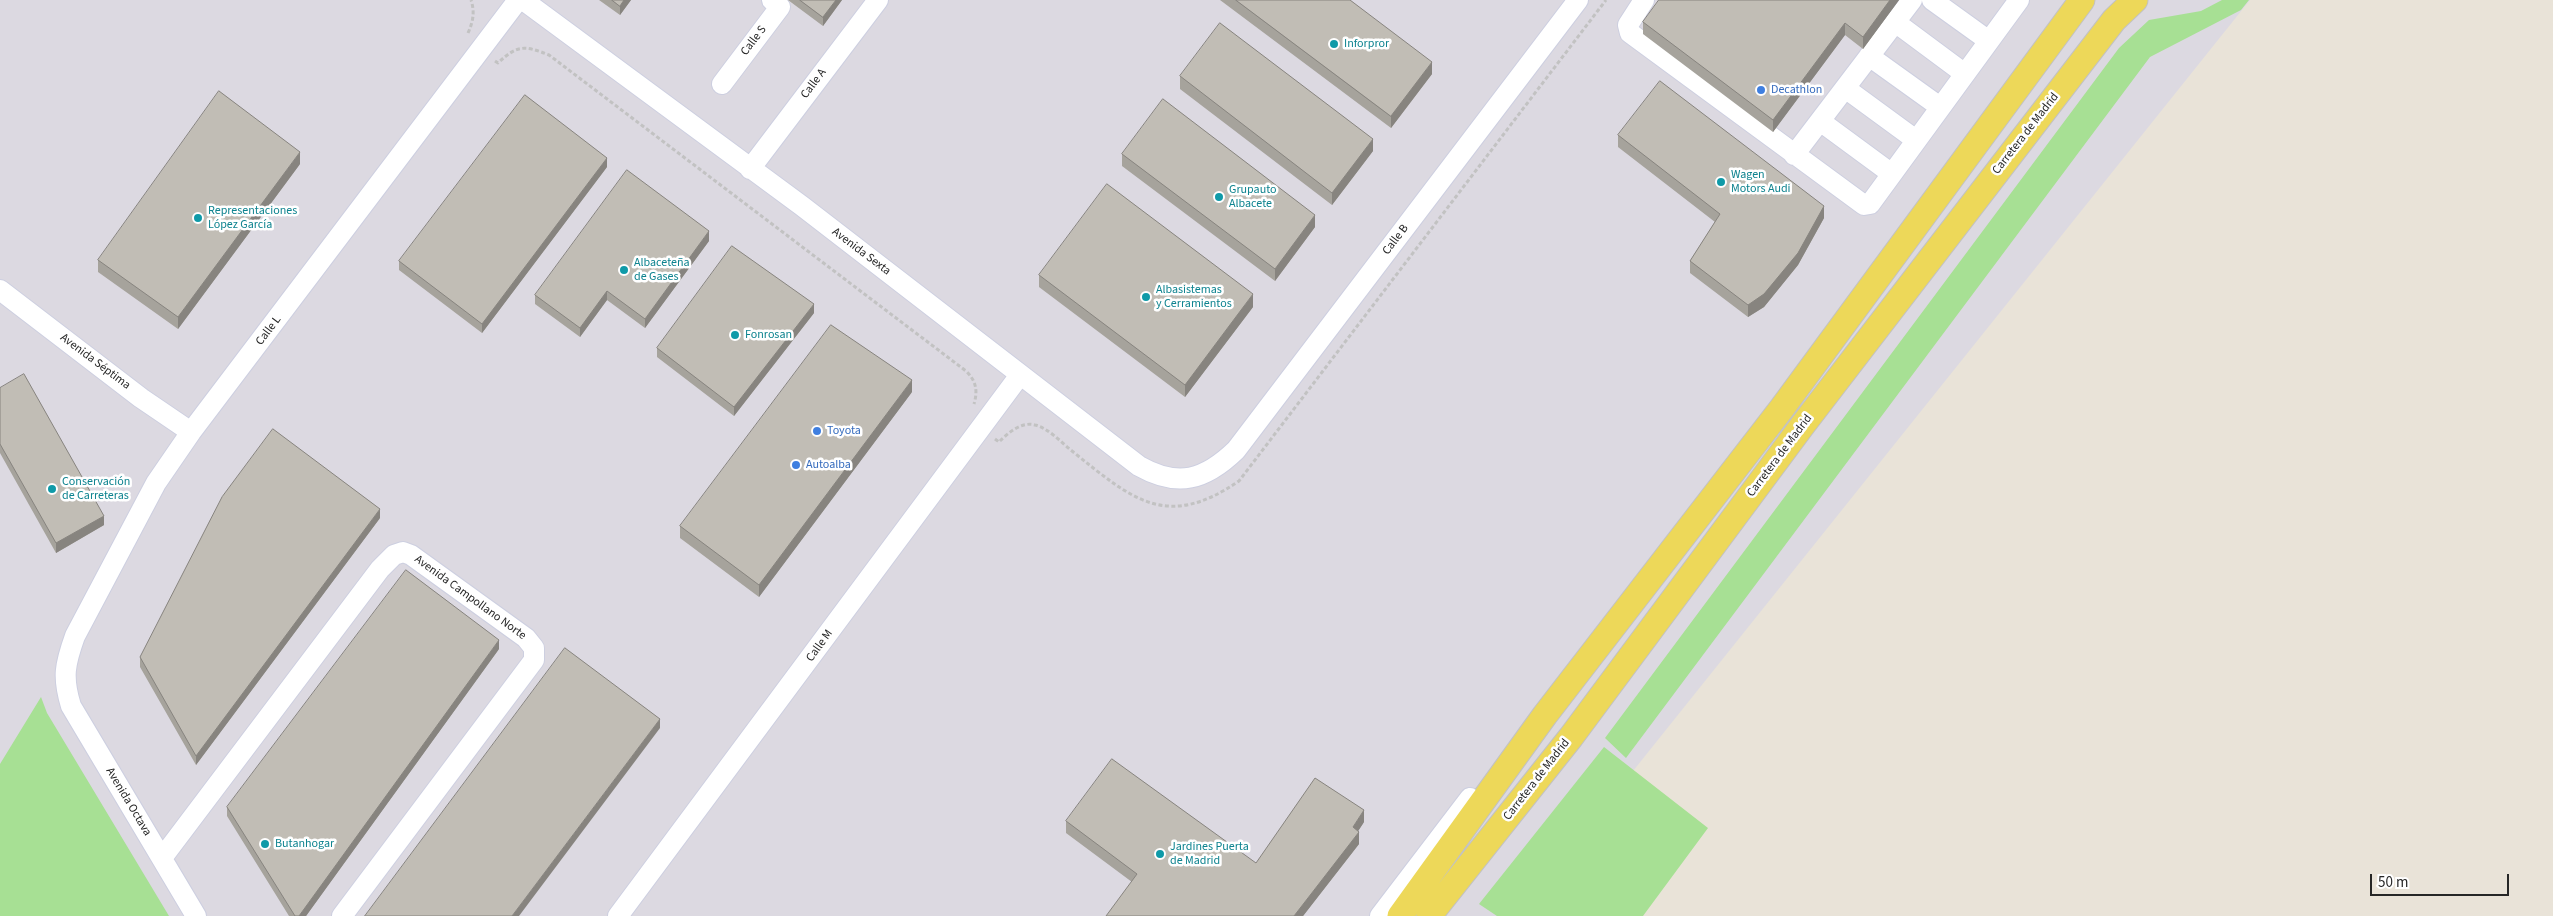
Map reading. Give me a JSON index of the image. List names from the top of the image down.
{
  "streets": {
    "main road": ["Carretera de Madrid"],
    "street": [
      "Calle S",
      "Calle A",
      "Calle B",
      "Avenida Sexta",
      "Calle L",
      "Avenida Séptima",
      "Avenida Campollano Norte",
      "Calle M",
      "Avenida Octava"
    ]
  },
  "crossings": [
    ["Calle A", "Avenida Sexta"],
    ["Calle B", "Avenida Sexta"],
    ["Avenida Sexta", "Calle M"],
    ["Calle L", "Avenida Séptima"],
    ["Calle L", "Avenida Octava"],
    ["Avenida Campollano Norte", "Avenida Octava"]
  ],
  "places": [
    "Inforpror",
    "Decathlon",
    "Wagen Motors Audi",
    "Grupauto Albacete",
    "Representaciones López García",
    "Albaceteña de Gases",
    "Albasistemas y Cerramientos",
    "Fonrosan",
    "Toyota",
    "Autoalba",
    "Conservación de Carreteras",
    "Butanhogar",
    "Jardines Puerta de Madrid"
  ],
  "scale_bar": "50 m"
}
